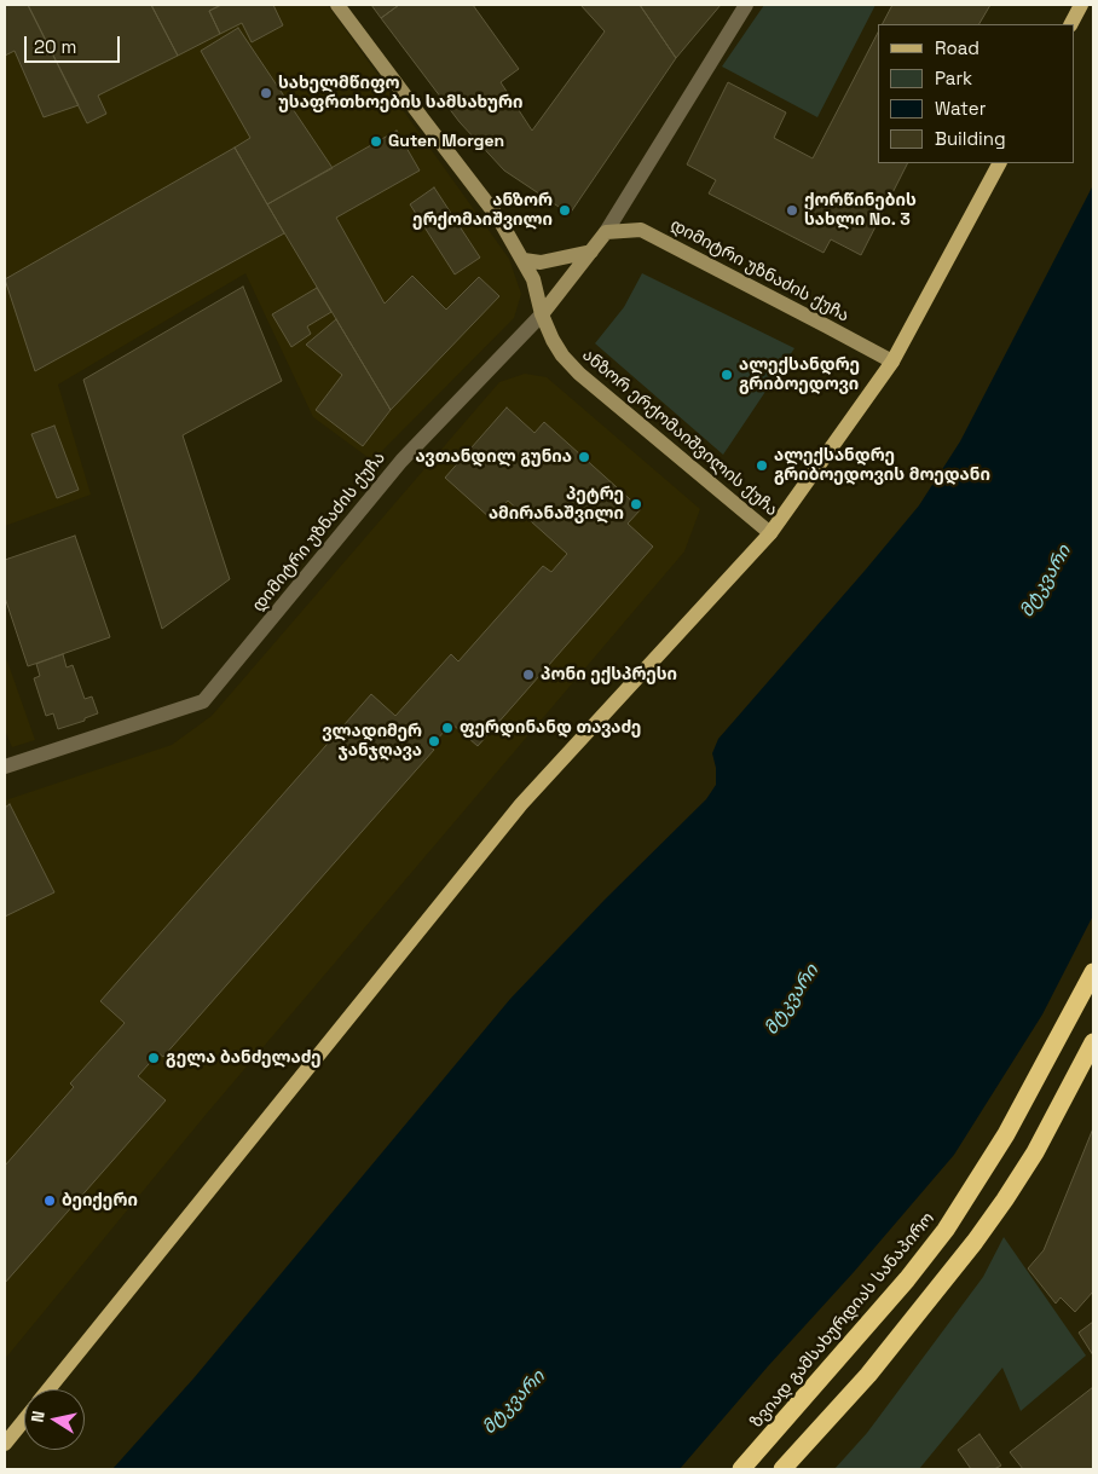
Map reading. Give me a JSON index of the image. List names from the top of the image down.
{
  "streets": {
    "highway": ["ზვიად გამსახურდიას სანაპირო"],
    "main road": ["დიმიტრი უზნაძის ქუჩა", "ანზორ ერქომაიშვილის ქუჩა"]
  },
  "crossings": [
    ["დიმიტრი უზნაძის ქუჩა", "ანზორ ერქომაიშვილის ქუჩა"]
  ],
  "water": ["მტკვარი"],
  "places": [
    "სახელმწიფო უსაფრთხოების სამსახური",
    "Guten Morgen",
    "ანზორ ერქომაიშვილი",
    "ქორწინების სახლი No. 3",
    "ალექსანდრე გრიბოედოვი",
    "ავთანდილ გუნია",
    "ალექსანდრე გრიბოედოვის მოედანი",
    "პეტრე ამირანაშვილი",
    "პონი ექსპრესი",
    "ფერდინანდ თავაძე",
    "ვლადიმერ ჯანჯღავა",
    "გელა ბანძელაძე",
    "ბეიქერი"
  ],
  "legend": [
    "Road",
    "Park",
    "Water",
    "Building"
  ],
  "scale_bar": "20 m",
  "north": "left"
}
